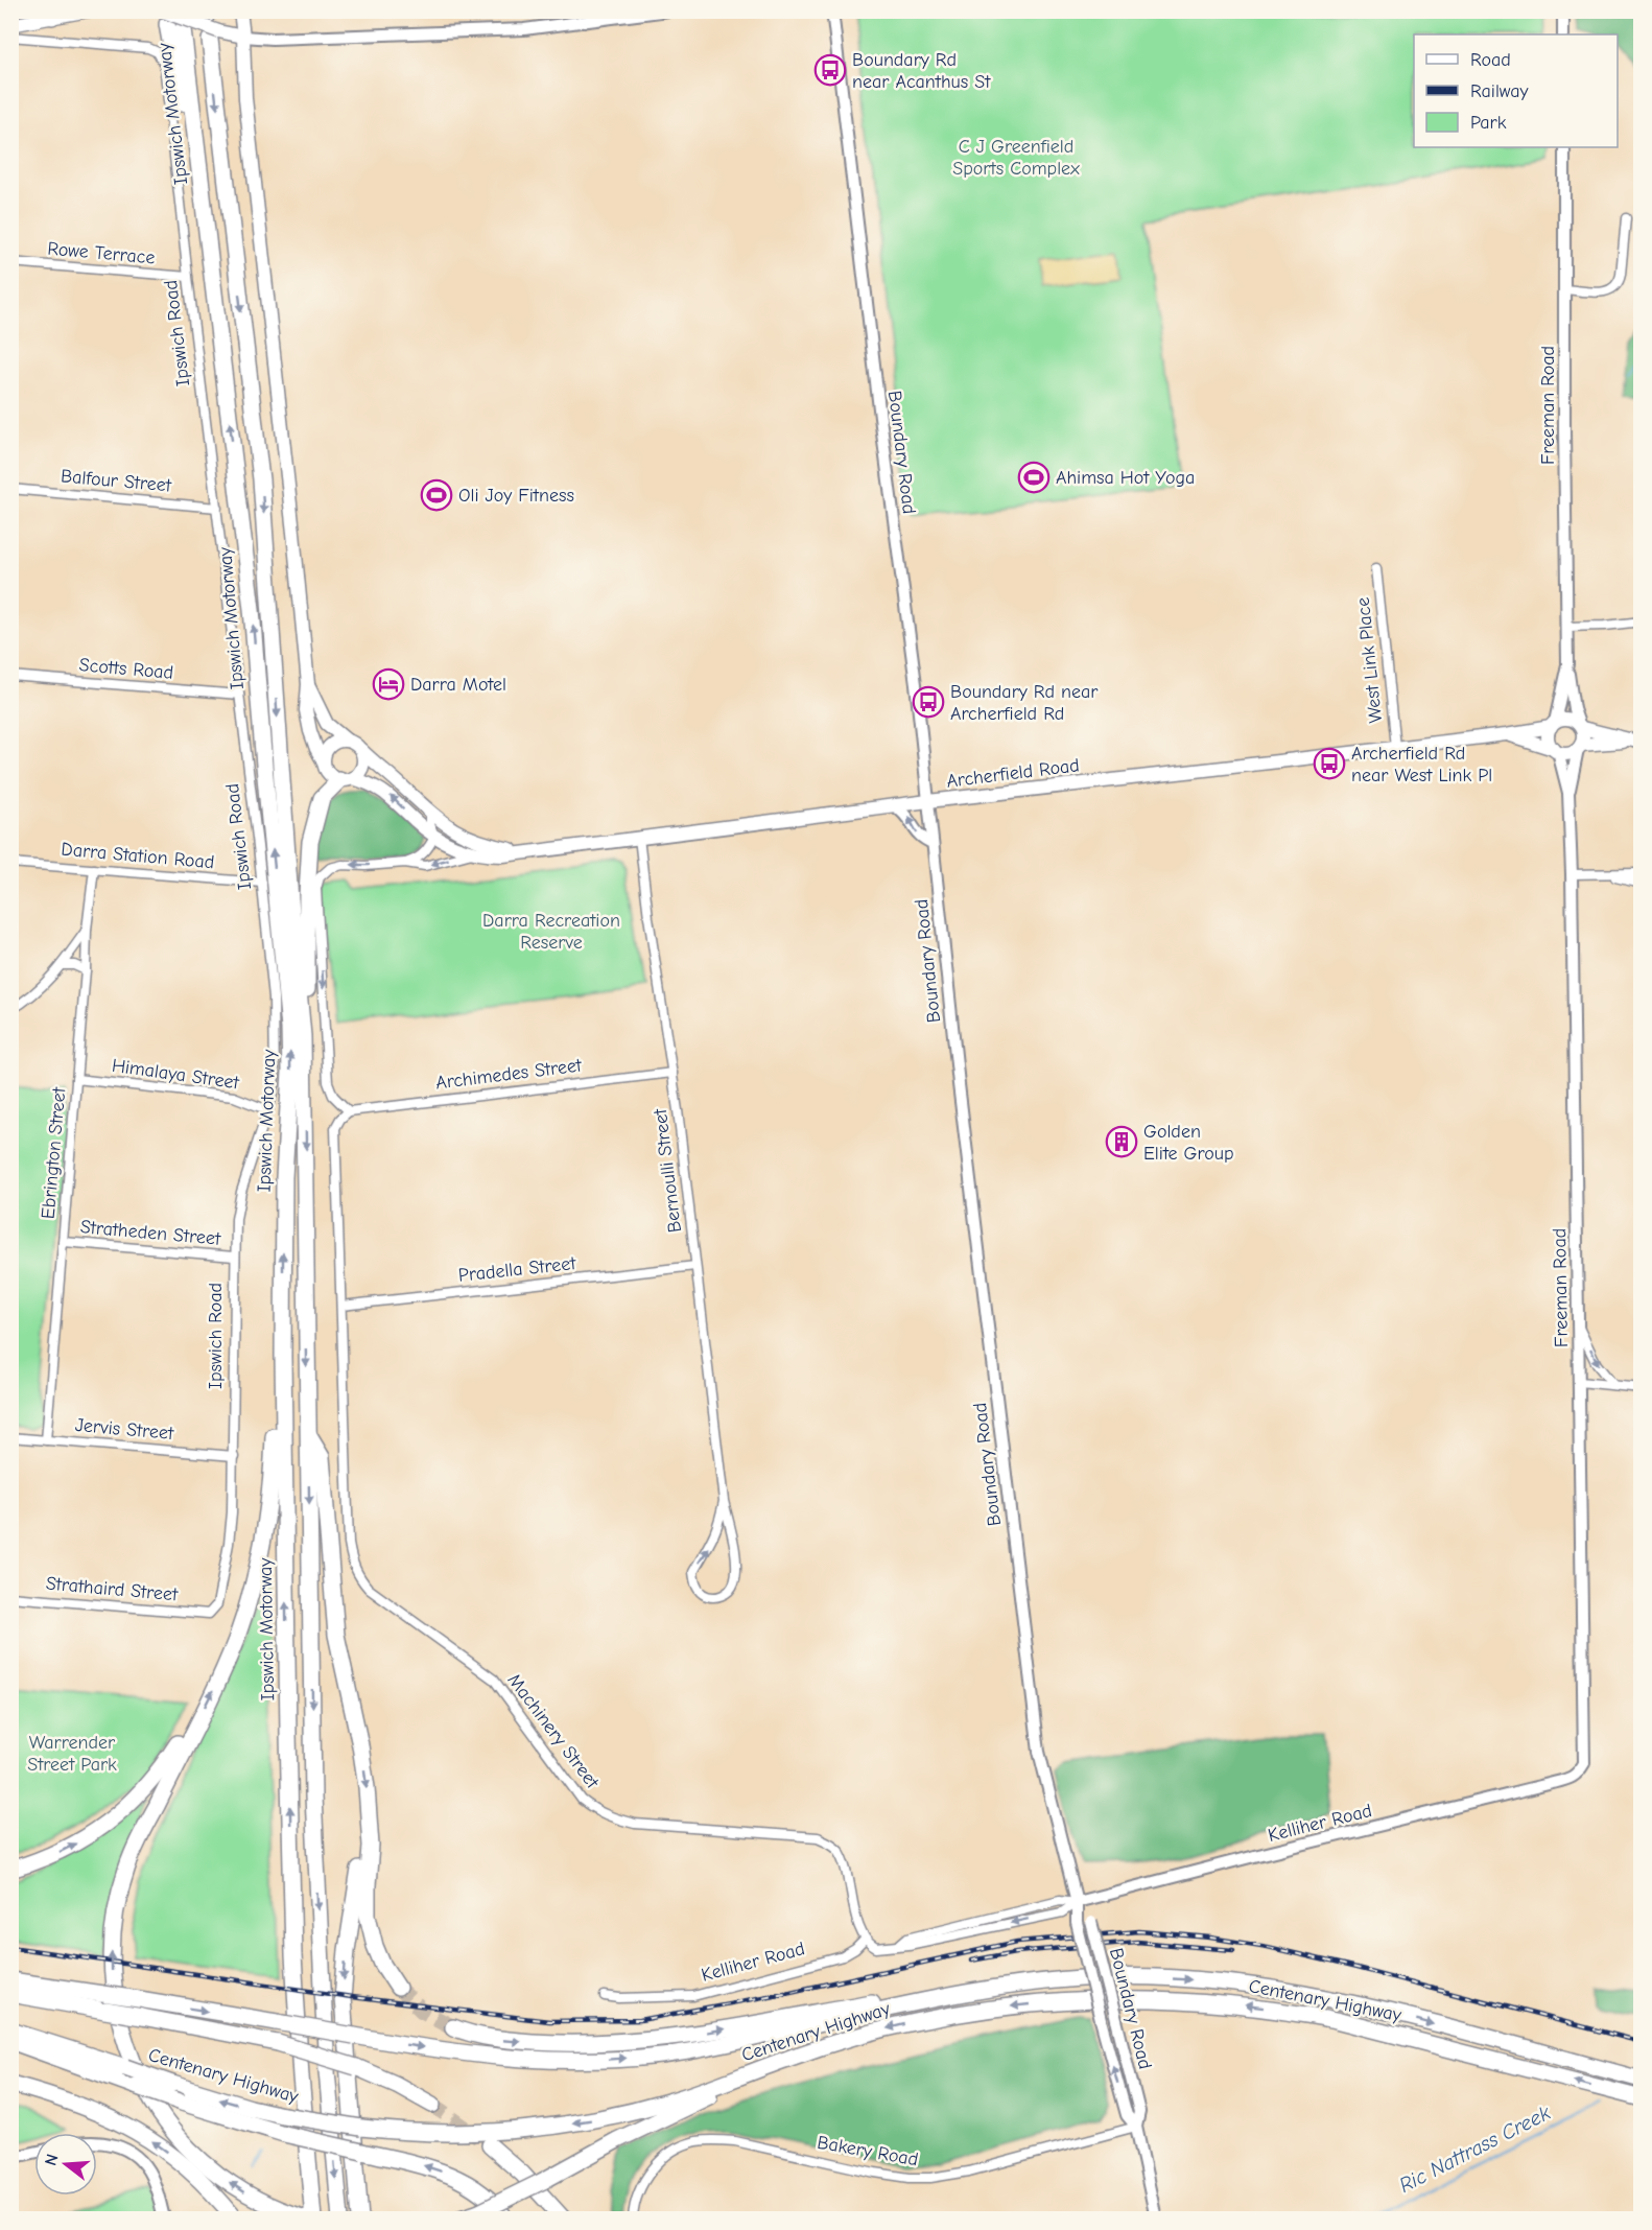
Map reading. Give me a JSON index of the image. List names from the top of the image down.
{
  "streets": {
    "highway": ["Ipswich Motorway", "Centenary Highway"],
    "main road": ["Archerfield Road"],
    "street": [
      "Rowe Terrace",
      "Ipswich Road",
      "Freeman Road",
      "Boundary Road",
      "Balfour Street",
      "West Link Place",
      "Scotts Road",
      "Darra Station Road",
      "Himalaya Street",
      "Archimedes Street",
      "Ebrington Street",
      "Bernoulli Street",
      "Stratheden Street",
      "Pradella Street",
      "Jervis Street",
      "Strathaird Street",
      "Machinery Street",
      "Kelliher Road",
      "Bakery Road"
    ]
  },
  "crossings": [
    ["Rowe Terrace", "Ipswich Road"],
    ["Ipswich Road", "Balfour Street"],
    ["Ipswich Road", "Scotts Road"],
    ["Ipswich Road", "Darra Station Road"],
    ["Ipswich Road", "Himalaya Street"],
    ["Ipswich Road", "Stratheden Street"],
    ["Ipswich Road", "Jervis Street"],
    ["Ipswich Road", "Strathaird Street"],
    ["Freeman Road", "Archerfield Road"],
    ["Freeman Road", "Kelliher Road"],
    ["Boundary Road", "Archerfield Road"],
    ["Boundary Road", "Kelliher Road"],
    ["Boundary Road", "Bakery Road"],
    ["West Link Place", "Archerfield Road"],
    ["Archerfield Road", "Bernoulli Street"],
    ["Darra Station Road", "Ebrington Street"],
    ["Himalaya Street", "Ebrington Street"],
    ["Archimedes Street", "Bernoulli Street"],
    ["Ebrington Street", "Stratheden Street"],
    ["Ebrington Street", "Jervis Street"],
    ["Bernoulli Street", "Pradella Street"],
    ["Pradella Street", "Machinery Street"],
    ["Machinery Street", "Kelliher Road"]
  ],
  "water": ["Ric Nattrass Creek"],
  "parks": ["C J Greenfield Sports Complex", "Darra Recreation Reserve", "Warrender Street Park"],
  "places": {
    "bus stop": ["Boundary Rd near Acanthus St", "Boundary Rd near Archerfield Rd", "Archerfield Rd near West Link Pl"],
    "sports": ["Ahimsa Hot Yoga", "Oli Joy Fitness"],
    "hotel": ["Darra Motel"],
    "building": ["Golden Elite Group"]
  },
  "legend": ["Road", "Railway", "Park"],
  "north": "left"
}
